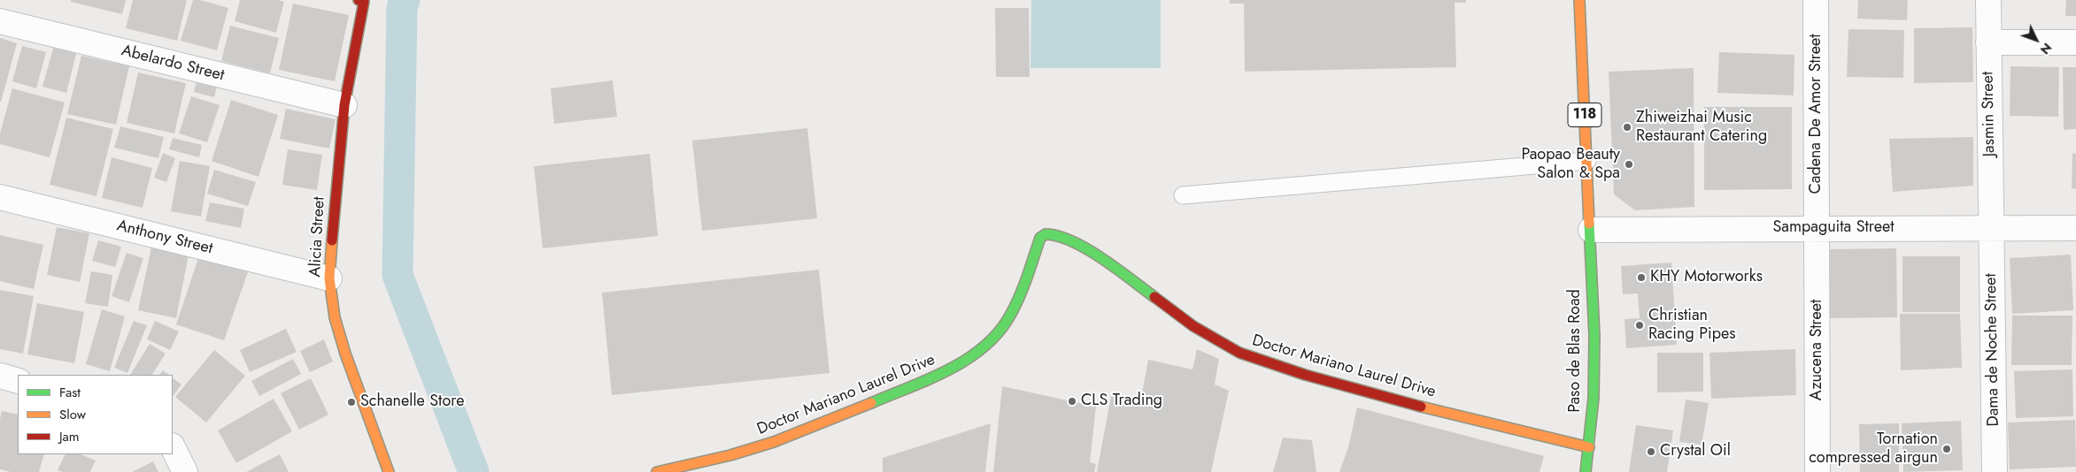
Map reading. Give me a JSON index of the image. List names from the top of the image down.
{
  "streets": {
    "street": [
      "Abelardo Street",
      "Cadena De Amor Street",
      "Jasmin Street",
      "118",
      "Sampaguita Street",
      "Alicia Street",
      "Anthony Street",
      "Azucena Street",
      "Dama de Noche Street",
      "Paso de Blas Road",
      "Doctor Mariano Laurel Drive"
    ]
  },
  "crossings": [
    ["Abelardo Street", "Alicia Street"],
    ["Cadena De Amor Street", "Sampaguita Street"],
    ["Cadena De Amor Street", "Azucena Street"],
    ["Jasmin Street", "Sampaguita Street"],
    ["Jasmin Street", "Dama de Noche Street"],
    ["118", "Sampaguita Street"],
    ["118", "Paso de Blas Road"],
    ["Sampaguita Street", "Azucena Street"],
    ["Sampaguita Street", "Dama de Noche Street"],
    ["Sampaguita Street", "Paso de Blas Road"],
    ["Alicia Street", "Anthony Street"],
    ["Paso de Blas Road", "Doctor Mariano Laurel Drive"]
  ],
  "places": [
    "Zhiweizhai Music Restaurant Catering",
    "Paopao Beauty Salon & Spa",
    "KHY Motorworks",
    "Christian Racing Pipes",
    "CLS Trading",
    "Schanelle Store",
    "Tornation compressed airgun",
    "Crystal Oil"
  ],
  "legend": ["Fast", "Slow", "Jam"],
  "north": "bottom right"
}
